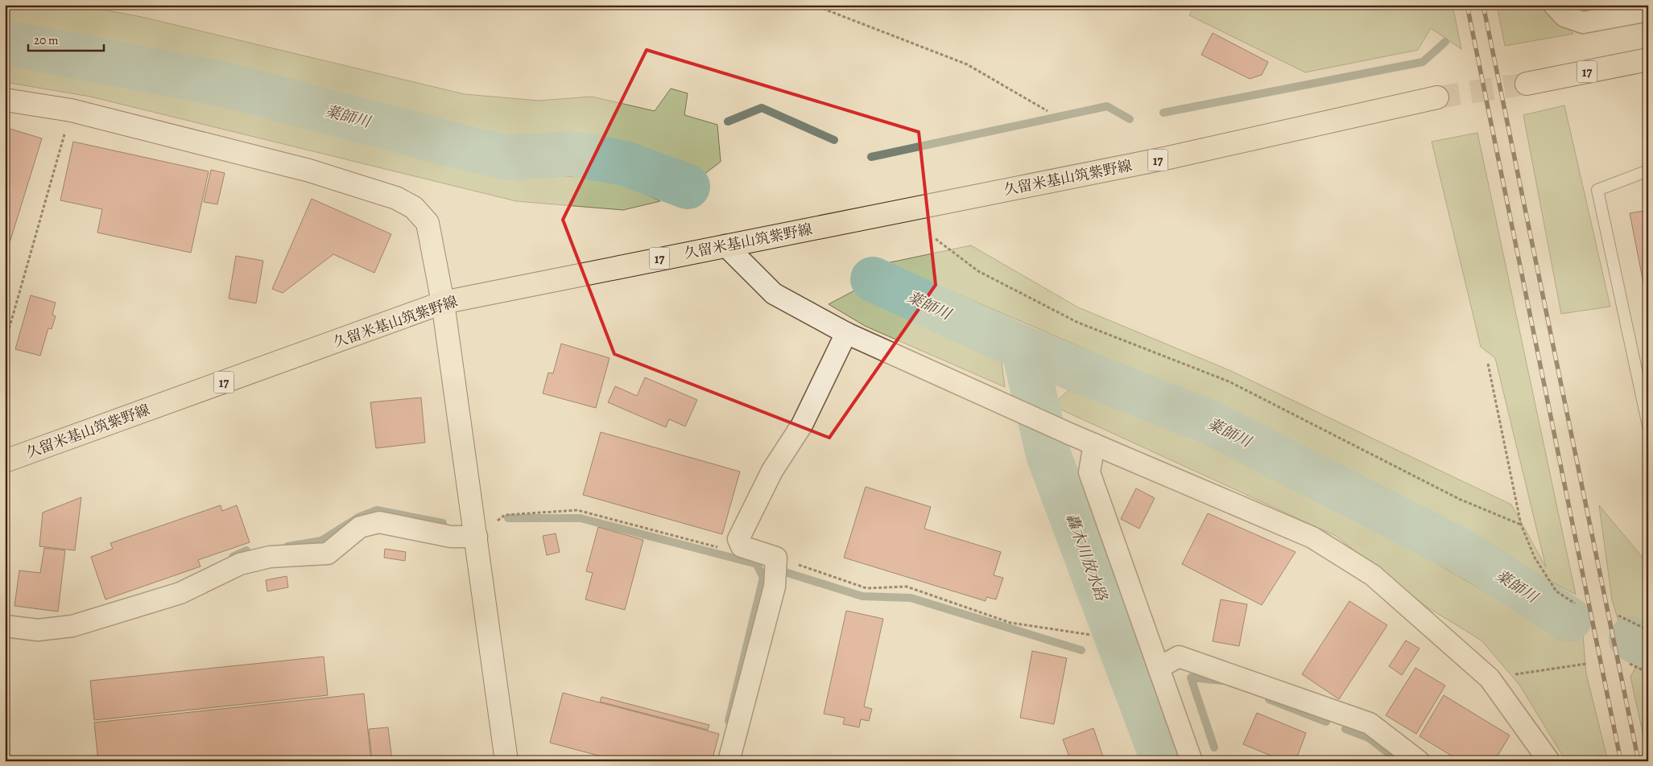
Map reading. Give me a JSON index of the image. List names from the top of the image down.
{
  "streets": {
    "main road": ["17", "久留米基山筑紫野線"]
  },
  "water": ["薬師川", "轟木川放水路"],
  "scale_bar": "20 m"
}
